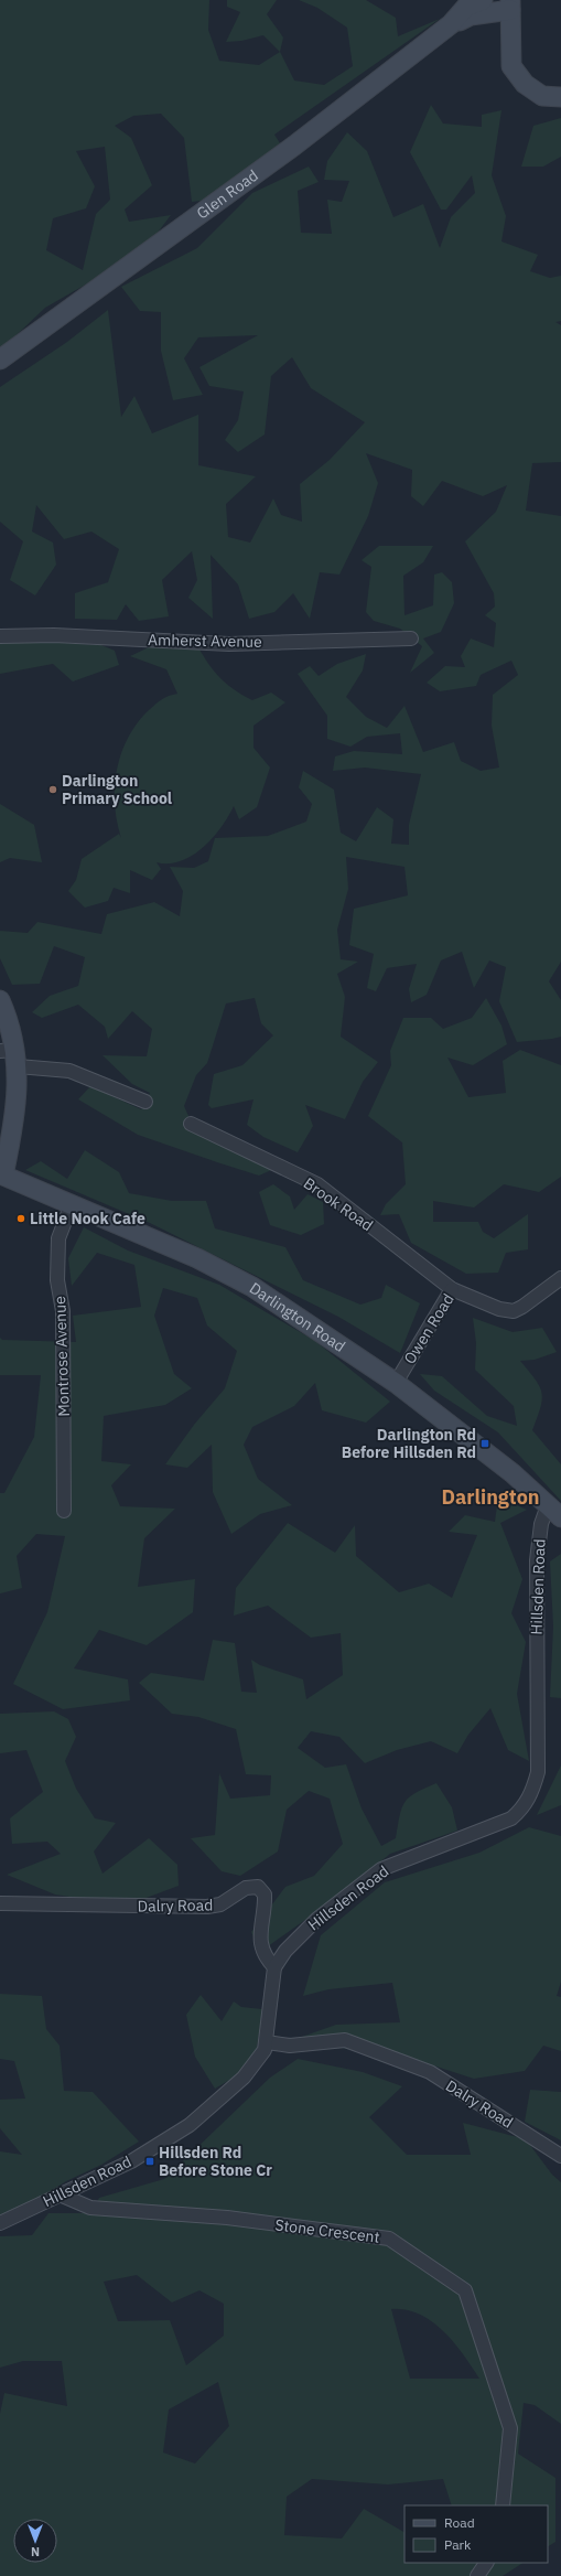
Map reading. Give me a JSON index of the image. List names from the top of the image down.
{
  "streets": {
    "street": [
      "Glen Road",
      "Amherst Avenue",
      "Brook Road",
      "Darlington Road",
      "Owen Road",
      "Montrose Avenue",
      "Hillsden Road",
      "Dalry Road",
      "Stone Crescent"
    ]
  },
  "crossings": [
    ["Brook Road", "Owen Road"],
    ["Darlington Road", "Owen Road"],
    ["Darlington Road", "Montrose Avenue"],
    ["Darlington Road", "Hillsden Road"],
    ["Hillsden Road", "Dalry Road"],
    ["Hillsden Road", "Stone Crescent"]
  ],
  "districts": ["Darlington"],
  "places": {
    "other": ["Darlington Primary School", "Little Nook Cafe"],
    "transit": ["Darlington Rd Before Hillsden Rd", "Hillsden Rd Before Stone Cr"]
  },
  "legend": ["Road", "Park"],
  "north": "bottom"
}
